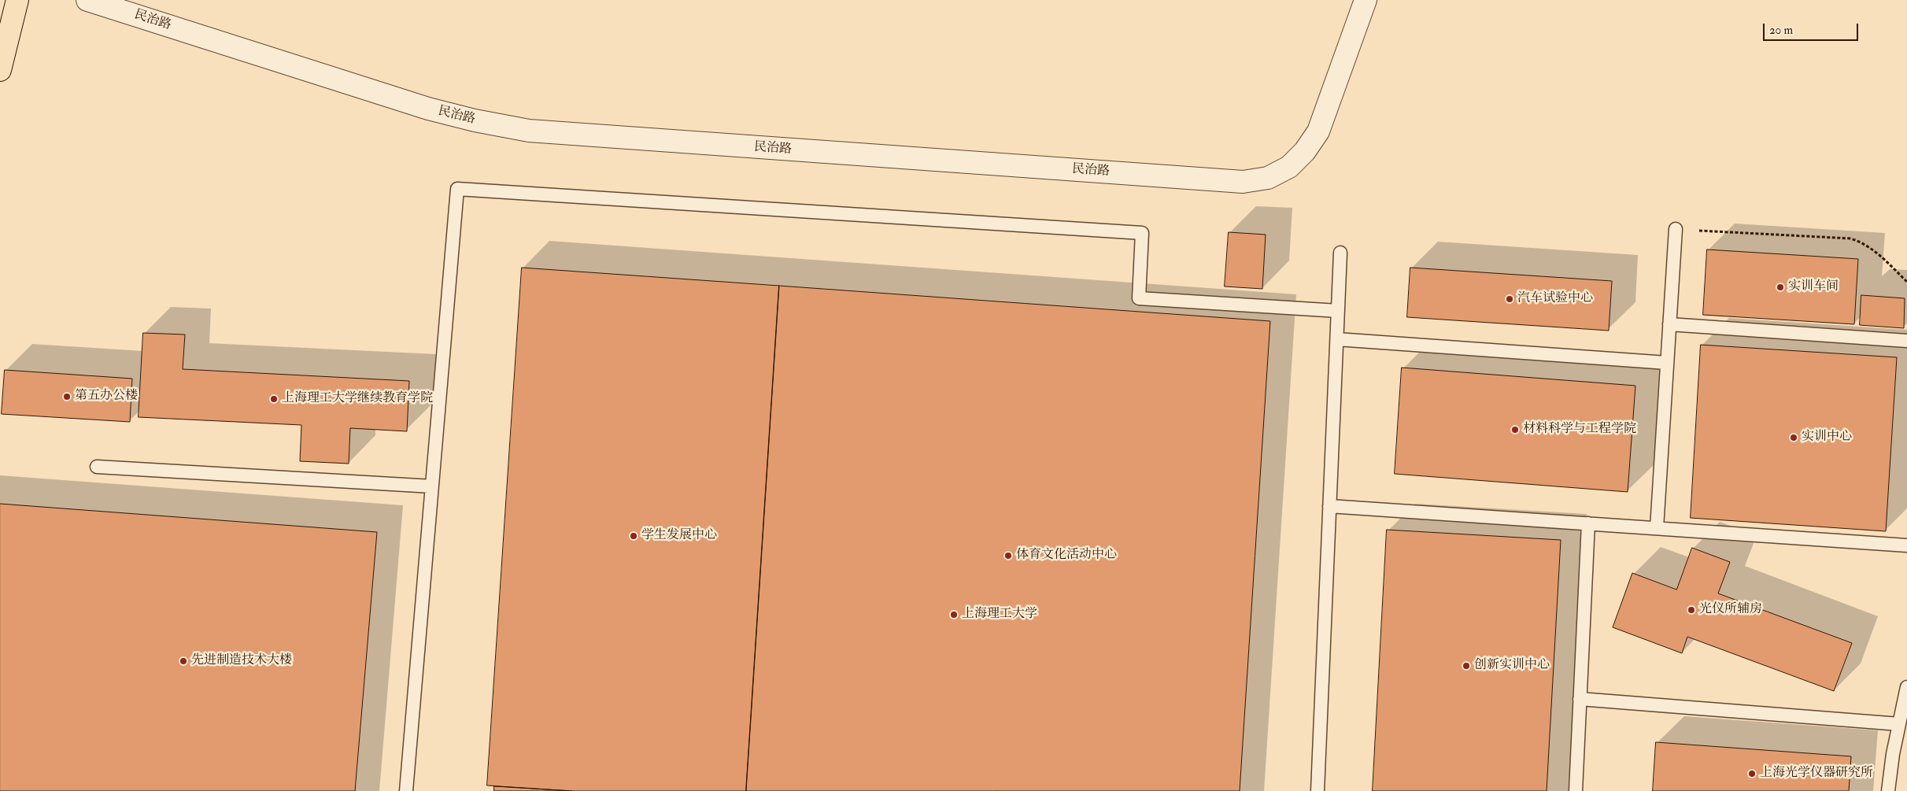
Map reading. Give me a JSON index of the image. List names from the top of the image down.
{
  "streets": {
    "street": ["民治路"]
  },
  "places": [
    "实训车间",
    "汽车试验中心",
    "第五办公楼",
    "上海理工大学继续教育学院",
    "材料科学与工程学院",
    "实训中心",
    "学生发展中心",
    "体育文化活动中心",
    "光仪所辅房",
    "上海理工大学",
    "先进制造技术大楼",
    "创新实训中心",
    "上海光学仪器研究所"
  ],
  "scale_bar": "20 m"
}
